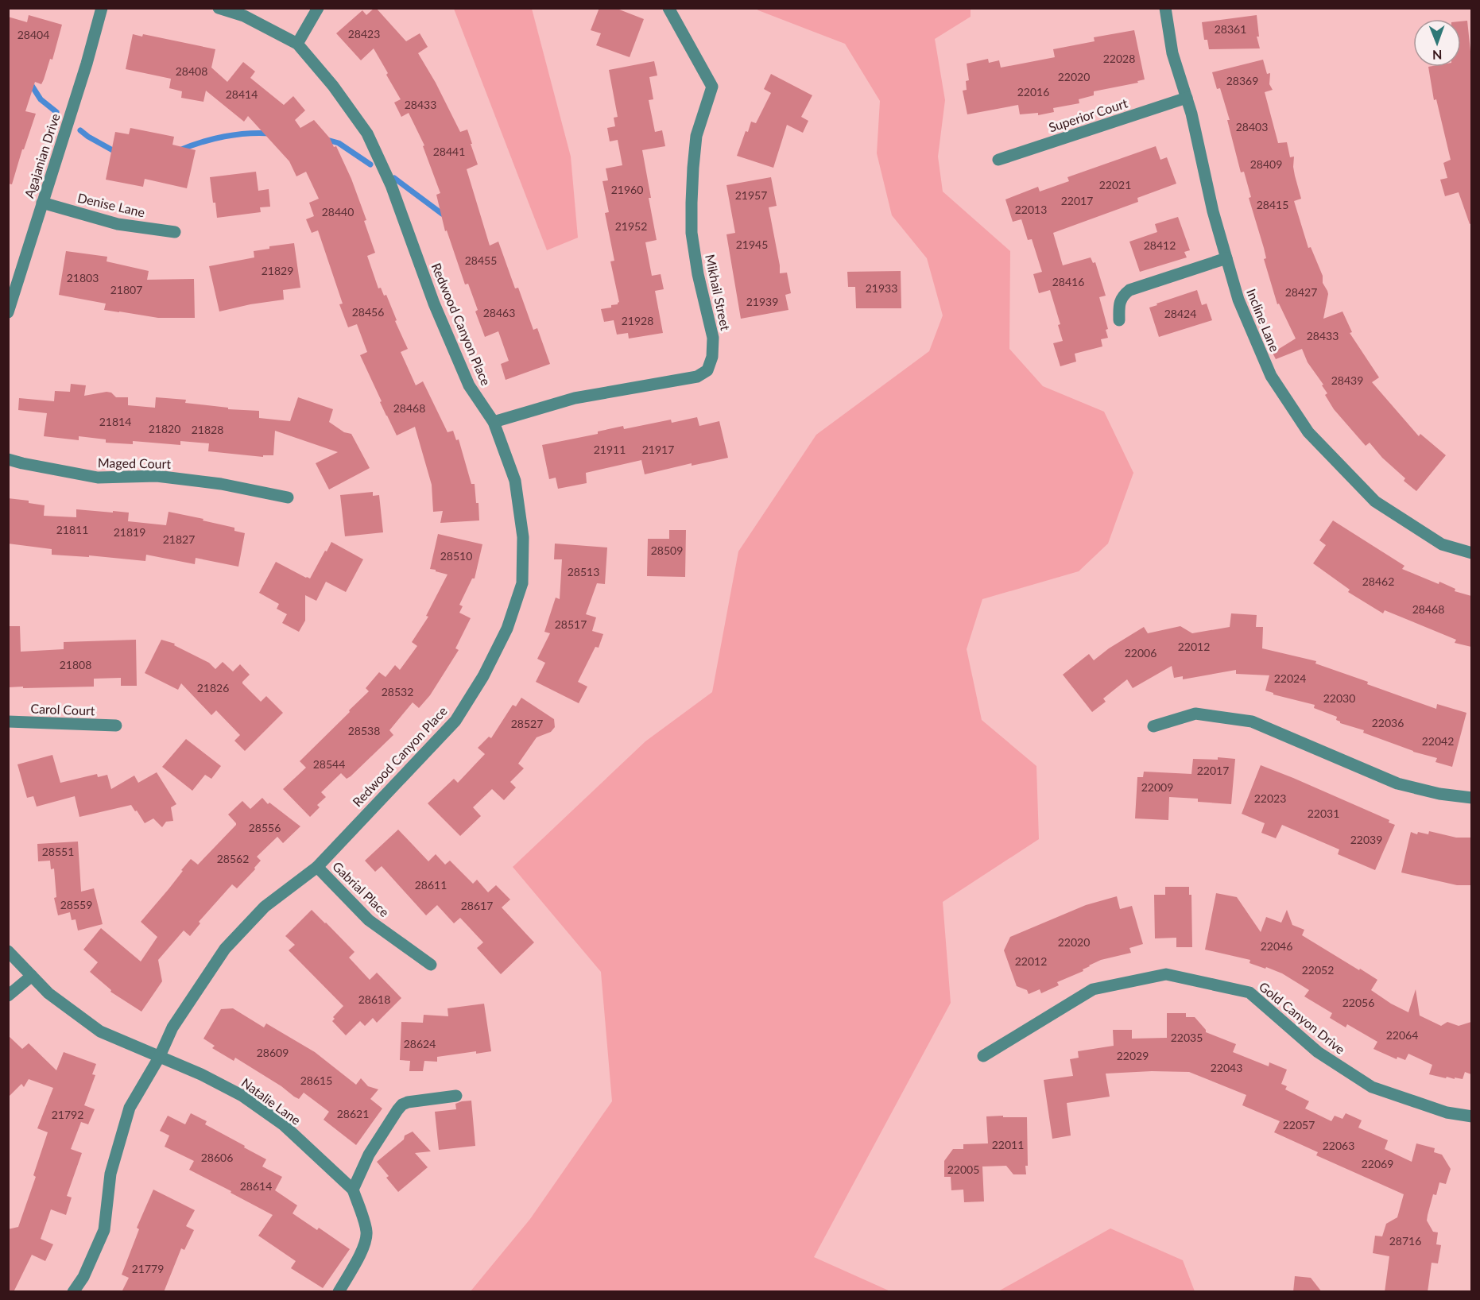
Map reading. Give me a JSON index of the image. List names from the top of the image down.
{
  "streets": {
    "street": [
      "Superior Court",
      "Agajanian Drive",
      "Denise Lane",
      "Mikhail Street",
      "Incline Lane",
      "Redwood Canyon Place",
      "Maged Court",
      "Carol Court",
      "Gabrial Place",
      "Gold Canyon Drive",
      "Natalie Lane"
    ]
  },
  "crossings": [
    ["Superior Court", "Incline Lane"],
    ["Agajanian Drive", "Denise Lane"],
    ["Mikhail Street", "Redwood Canyon Place"],
    ["Redwood Canyon Place", "Gabrial Place"],
    ["Redwood Canyon Place", "Natalie Lane"]
  ],
  "house_numbers": [
    "28361",
    "28423",
    "28404",
    "22028",
    "28408",
    "22020",
    "28369",
    "22016",
    "28414",
    "28433",
    "28403",
    "28441",
    "28409",
    "22021",
    "21960",
    "21957",
    "22017",
    "28415",
    "22013",
    "28440",
    "21952",
    "21945",
    "28412",
    "28455",
    "21829",
    "21803",
    "28416",
    "21933",
    "21807",
    "28427",
    "21939",
    "28456",
    "28463",
    "28424",
    "21928",
    "28433",
    "28439",
    "28468",
    "21814",
    "21820",
    "21828",
    "21911",
    "21917",
    "21811",
    "21819",
    "21827",
    "28509",
    "28510",
    "28513",
    "28462",
    "28468",
    "28517",
    "22012",
    "22006",
    "21808",
    "22024",
    "21826",
    "28532",
    "22030",
    "22036",
    "28527",
    "28538",
    "22042",
    "28544",
    "22017",
    "22009",
    "22023",
    "22031",
    "28556",
    "22039",
    "28551",
    "28562",
    "28611",
    "28559",
    "28617",
    "22020",
    "22046",
    "22012",
    "22052",
    "28618",
    "22056",
    "22064",
    "22035",
    "28624",
    "28609",
    "22029",
    "22043",
    "28615",
    "28621",
    "21792",
    "22057",
    "22011",
    "22063",
    "28606",
    "22069",
    "22005",
    "28614",
    "28716",
    "21779"
  ],
  "north": "bottom"
}
